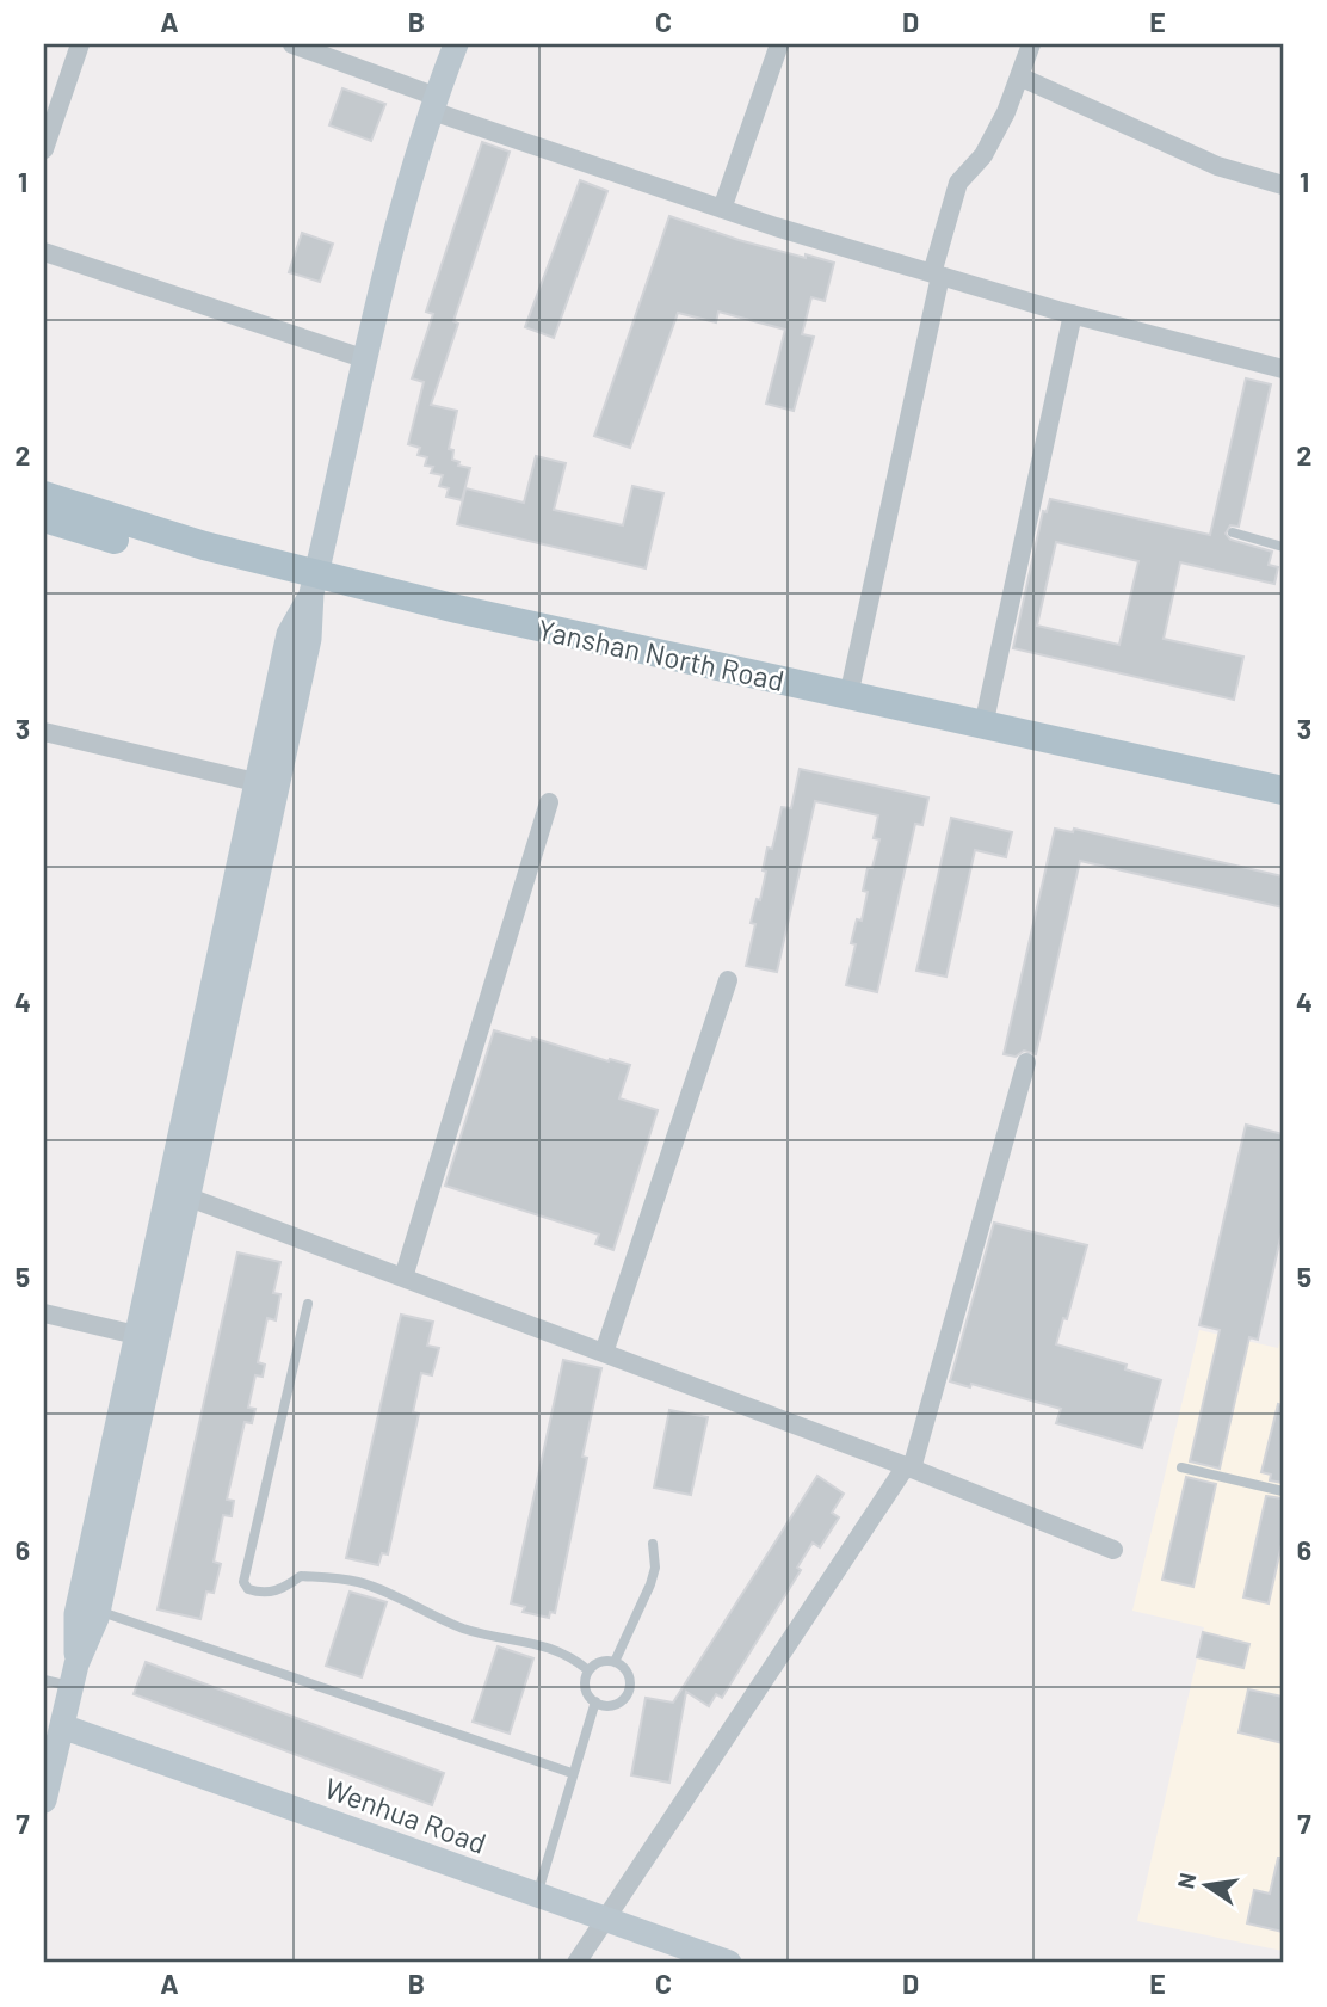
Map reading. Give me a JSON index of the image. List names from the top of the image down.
{
  "streets": {
    "main road": ["Yanshan North Road", "Wenhua Road"]
  },
  "north": "left",
  "grid": {
    "columns": [
      "A",
      "B",
      "C",
      "D",
      "E"
    ],
    "rows": [
      "1",
      "2",
      "3",
      "4",
      "5",
      "6",
      "7"
    ]
  }
}
